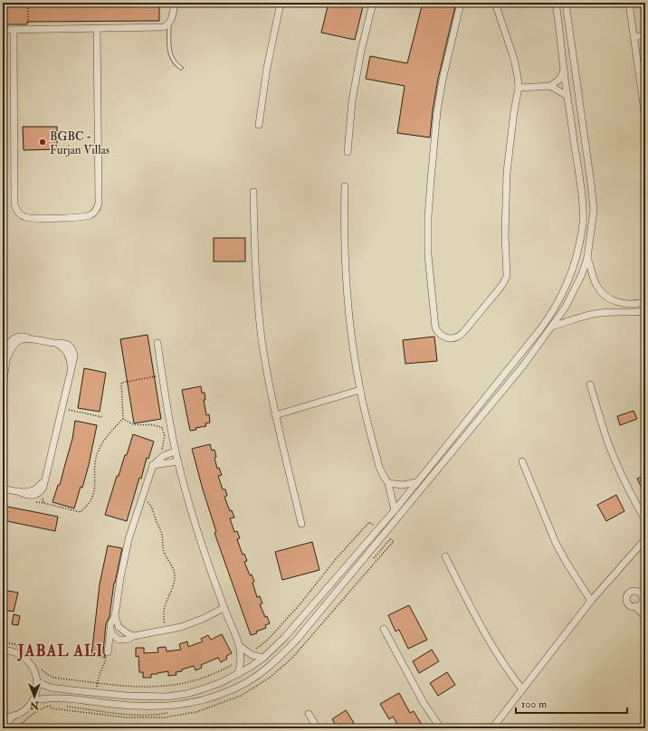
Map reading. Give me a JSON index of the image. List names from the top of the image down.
{
  "districts": ["JABAL ALI"],
  "places": ["BGBC - Furjan Villas"],
  "scale_bar": "100 m",
  "north": "bottom"
}
